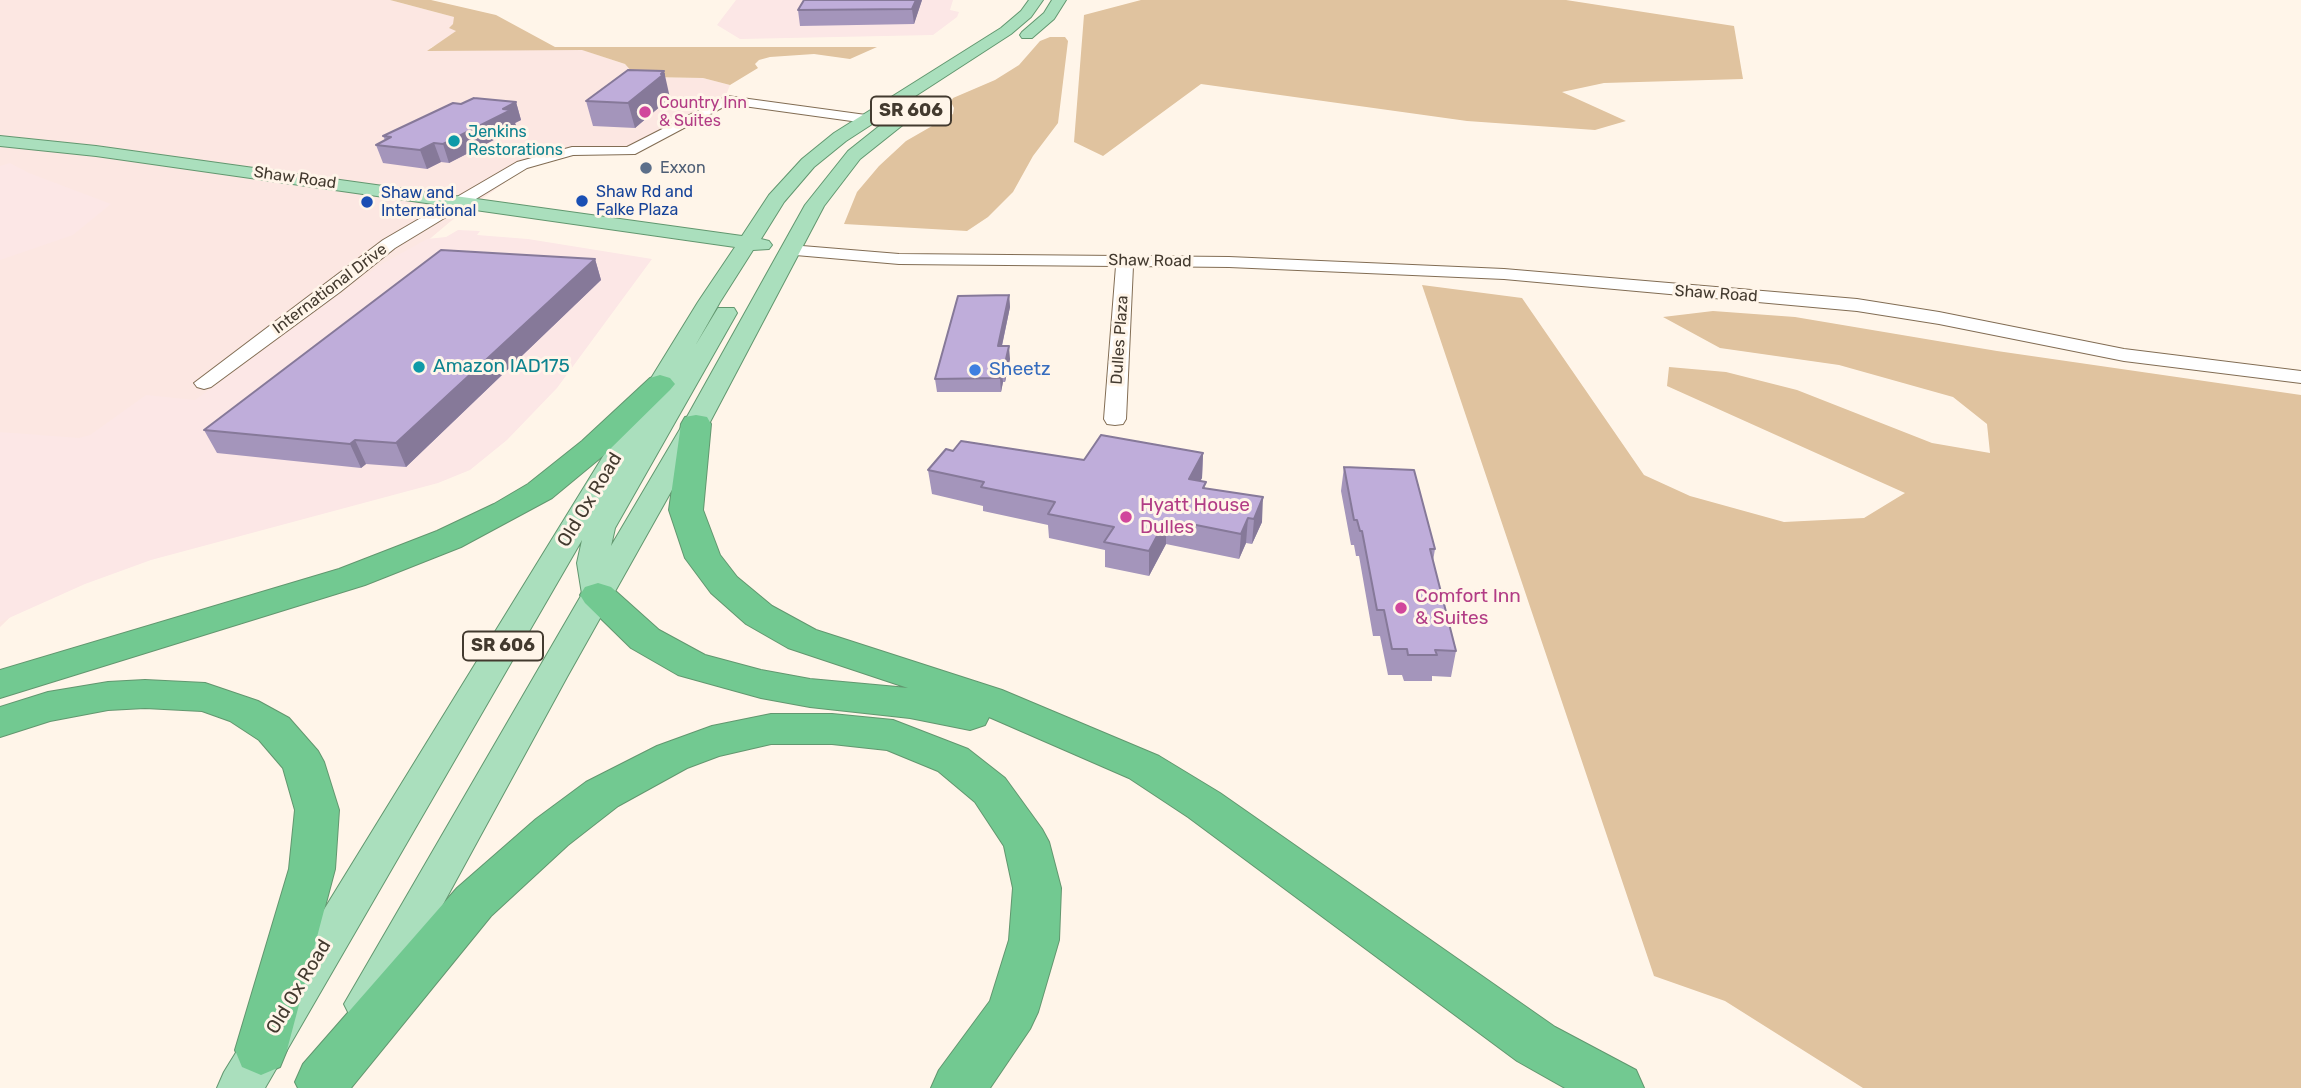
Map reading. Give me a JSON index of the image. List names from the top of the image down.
{
  "streets": {
    "main road": ["SR 606", "Shaw Road", "Old Ox Road"],
    "street": ["International Drive", "Dulles Plaza"]
  },
  "crossings": [
    ["SR 606", "Shaw Road"],
    ["SR 606", "International Drive"],
    ["SR 606", "Old Ox Road"],
    ["Shaw Road", "International Drive"],
    ["Shaw Road", "Dulles Plaza"],
    ["Shaw Road", "Old Ox Road"]
  ],
  "places": [
    "Country Inn & Suites",
    "Jenkins Restorations",
    "Exxon",
    "Shaw Rd and Falke Plaza",
    "Shaw and International",
    "Amazon IAD175",
    "Sheetz",
    "Hyatt House Dulles",
    "Comfort Inn & Suites"
  ]
}
